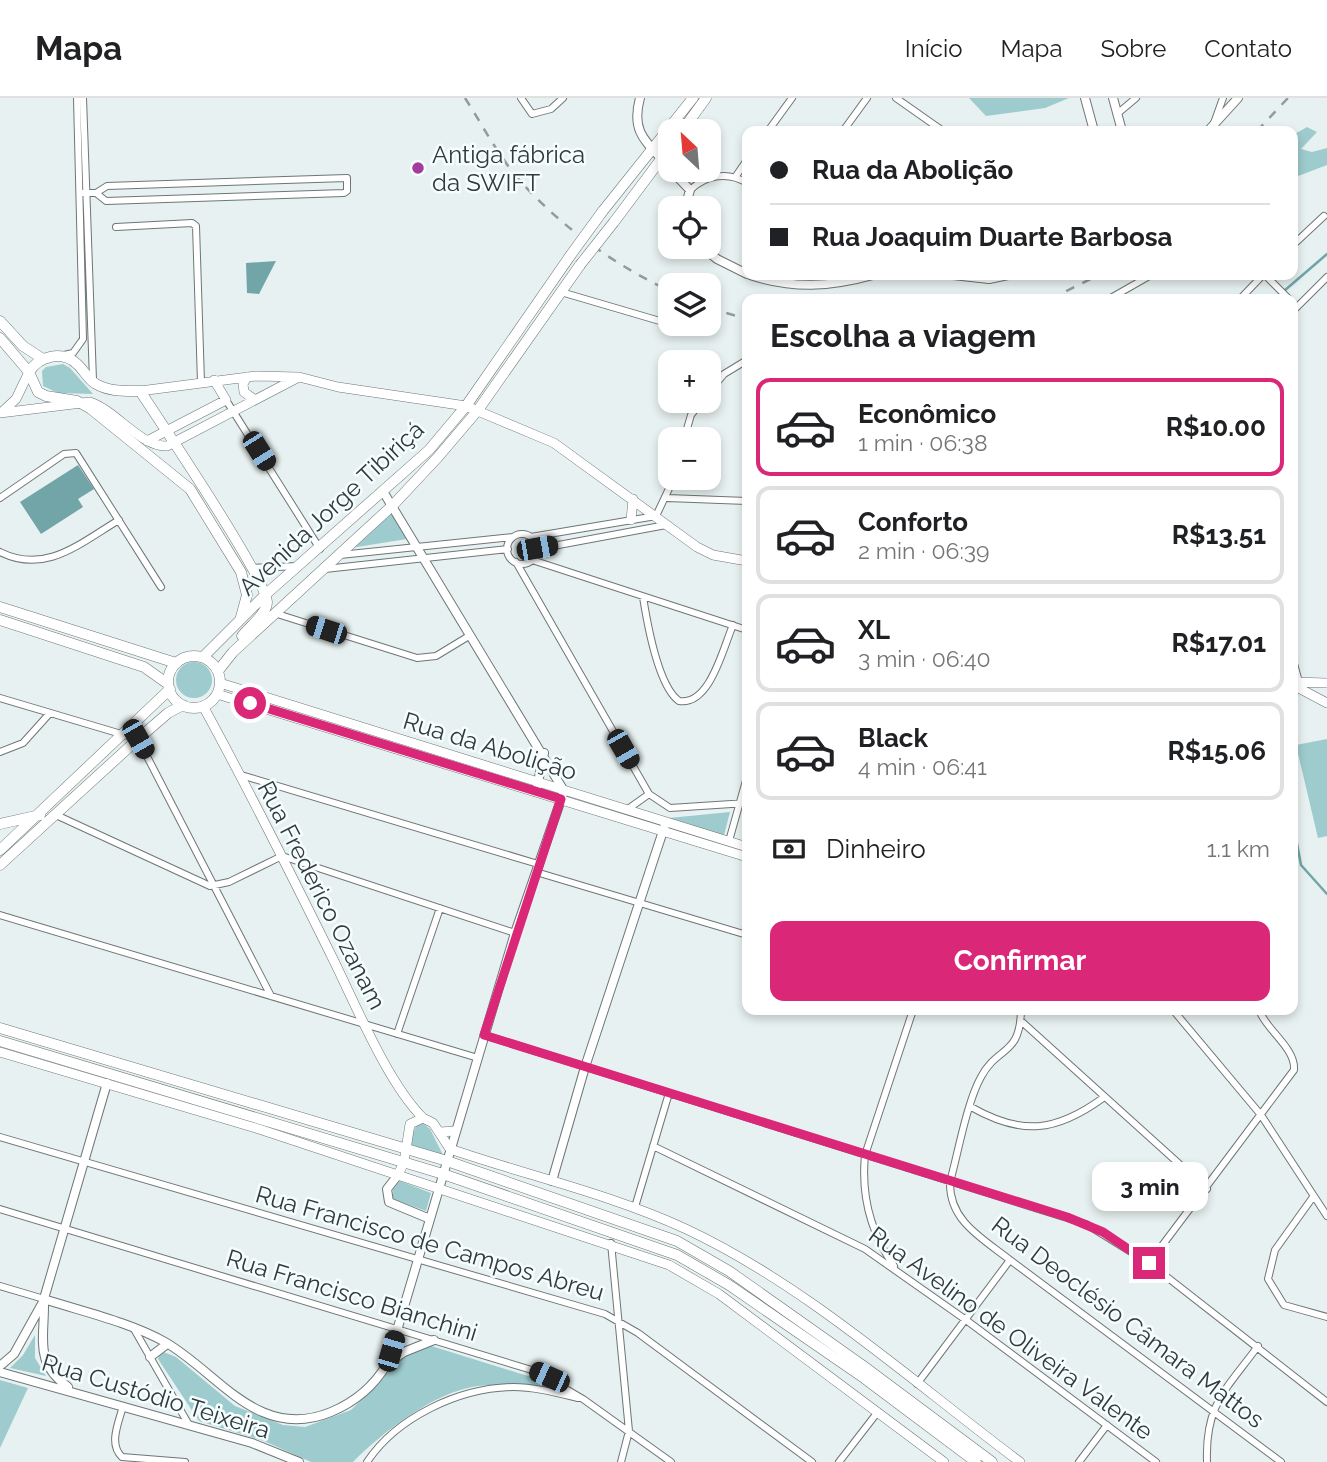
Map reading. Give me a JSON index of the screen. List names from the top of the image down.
{
  "streets": {
    "main road": ["Avenida Jorge Tibiriçá", "Rua da Abolição", "Rua Frederico Ozanam"],
    "street": [
      "Rua Francisco de Campos Abreu",
      "Rua Francisco Bianchini",
      "Rua Deoclésio Câmara Mattos",
      "Rua Avelino de Oliveira Valente",
      "Rua Custódio Teixeira"
    ]
  },
  "crossings": [
    ["Avenida Jorge Tibiriçá", "Rua da Abolição"],
    ["Avenida Jorge Tibiriçá", "Rua Frederico Ozanam"],
    ["Rua da Abolição", "Rua Frederico Ozanam"]
  ],
  "places": ["Antiga fábrica da SWIFT"],
  "north": "top left",
  "page": {
    "header": "Mapa",
    "nav": [
      "Início",
      "Mapa",
      "Sobre",
      "Contato"
    ],
    "map_buttons": ["+", "−"],
    "banner": ["Rua da Abolição", "Rua Joaquim Duarte Barbosa"],
    "heading": "Escolha a viagem",
    "list": [
      {
        "name": "Econômico",
        "note": "1 min · 06:38",
        "value": "R$10.00"
      },
      {
        "name": "Conforto",
        "note": "2 min · 06:39",
        "value": "R$13.51"
      },
      {
        "name": "XL",
        "note": "3 min · 06:40",
        "value": "R$17.01"
      },
      {
        "name": "Black",
        "note": "4 min · 06:41",
        "value": "R$15.06"
      }
    ],
    "pay": ["Dinheiro", "1.1 km"],
    "buttons": "Confirmar",
    "bubble": "3 min"
  }
}
